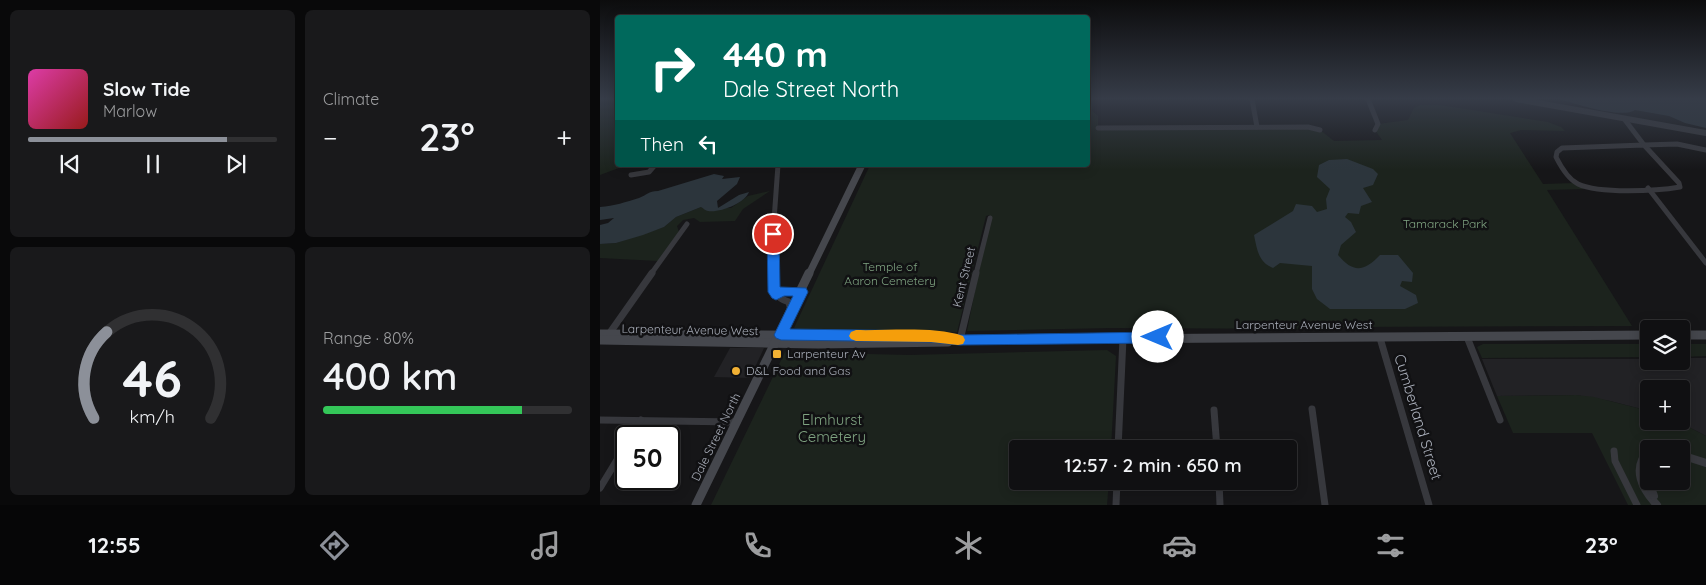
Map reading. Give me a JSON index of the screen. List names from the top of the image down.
{
  "streets": {
    "main road": ["Larpenteur Avenue West", "Dale Street North"],
    "street": ["Kent Street", "Cumberland Street"]
  },
  "crossings": [
    ["Kent Street", "Larpenteur Avenue West"],
    ["Larpenteur Avenue West", "Cumberland Street"],
    ["Larpenteur Avenue West", "Dale Street North"]
  ],
  "parks": ["Tamarack Park", "Temple of Aaron Cemetery", "Elmhurst Cemetery"],
  "places": {
    "transit": ["Larpenteur Av"],
    "other": ["D&L Food and Gas"]
  },
  "page": {
    "tile": [
      "Climate",
      ["Range · 80%", "400 km"]
    ],
    "turn": ["440 m", "Dale Street North"],
    "song": ["Slow Tide", "Marlow"],
    "heat": ["−", "23°", "+"],
    "then": "Then",
    "map_buttons": ["+", "−"],
    "limit": "50",
    "trip": "12:57 · 2 min · 650 m",
    "tabs": ["12:55", "23°"],
    "gauge": ["46", "km/h"]
  }
}
